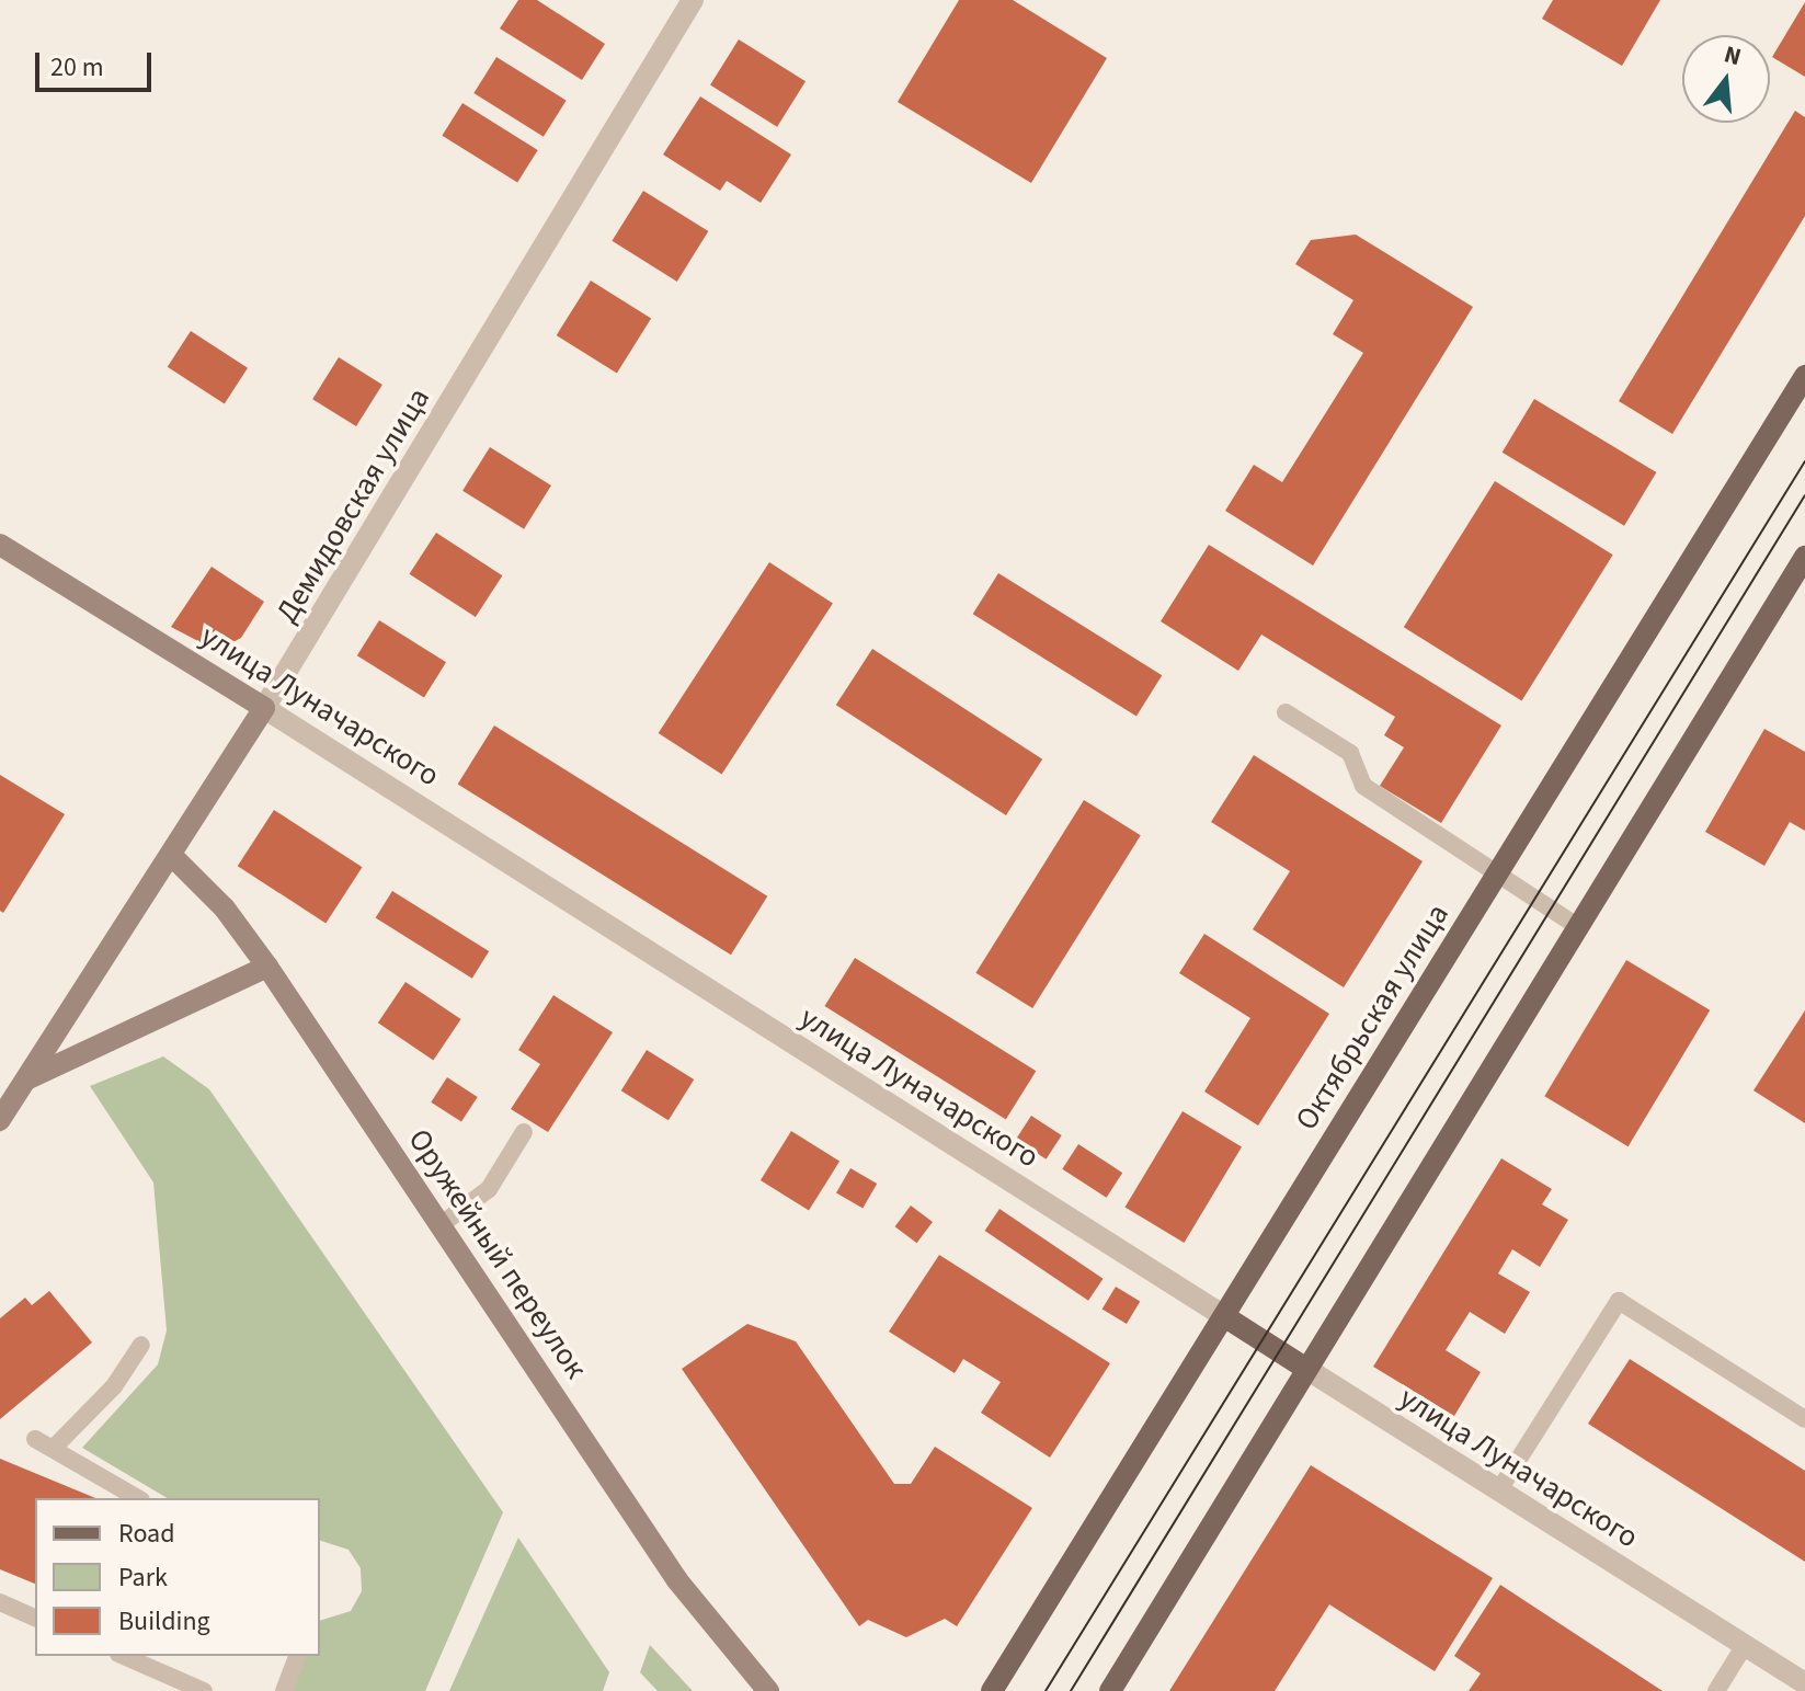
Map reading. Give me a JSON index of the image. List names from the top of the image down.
{
  "streets": {
    "main road": [
      "Демидовская улица",
      "улица Луначарского",
      "Октябрьская улица",
      "Оружейный переулок"
    ]
  },
  "crossings": [
    ["Демидовская улица", "улица Луначарского"],
    ["Демидовская улица", "Оружейный переулок"],
    ["улица Луначарского", "Октябрьская улица"]
  ],
  "legend": ["Road", "Park", "Building"],
  "scale_bar": "20 m",
  "north": "top"
}
